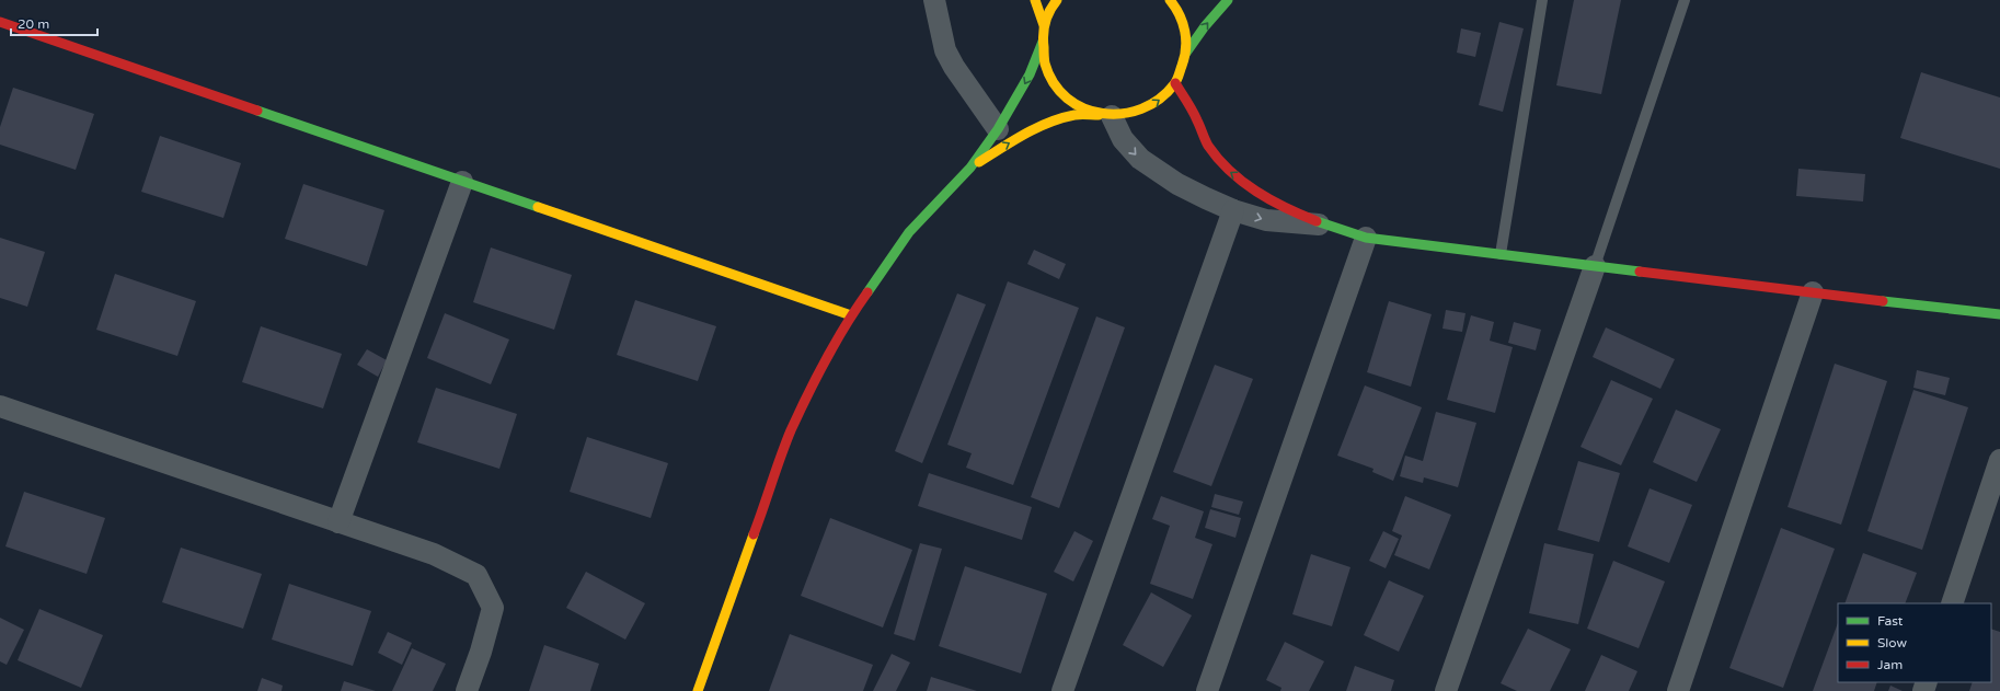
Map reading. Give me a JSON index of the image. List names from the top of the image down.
{
  "legend": ["Fast", "Slow", "Jam"],
  "scale_bar": "20 m"
}
